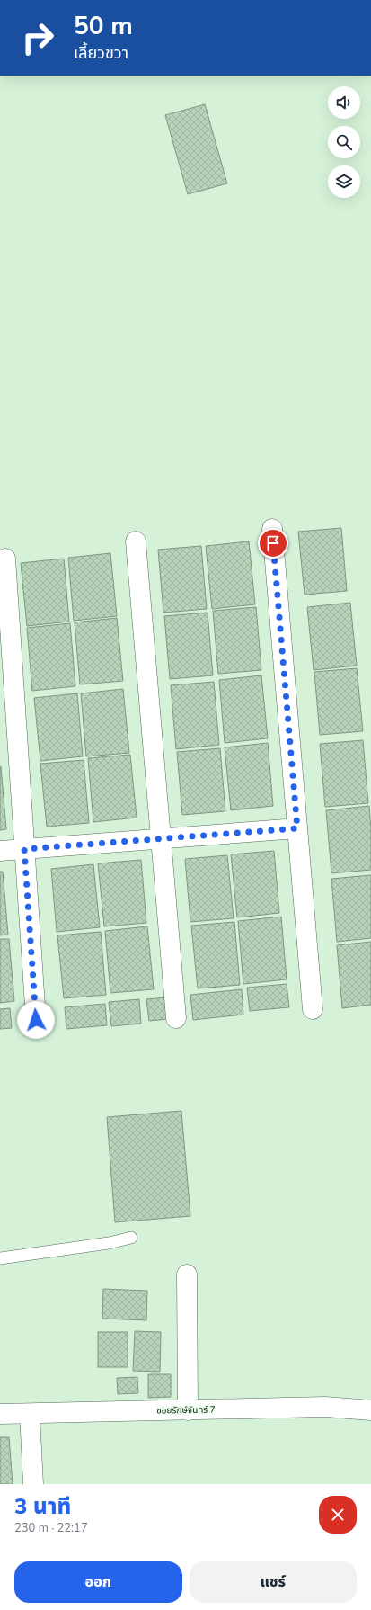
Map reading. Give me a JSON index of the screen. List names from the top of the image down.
{
  "streets": {
    "street": ["ซอยรักษ์จันทร์ 7"]
  },
  "page": {
    "turn": ["50 m", "เลี้ยวขวา"],
    "heading": ["3 นาที", "230 m · 22:17"],
    "buttons": ["ออก", "แชร์"]
  }
}
